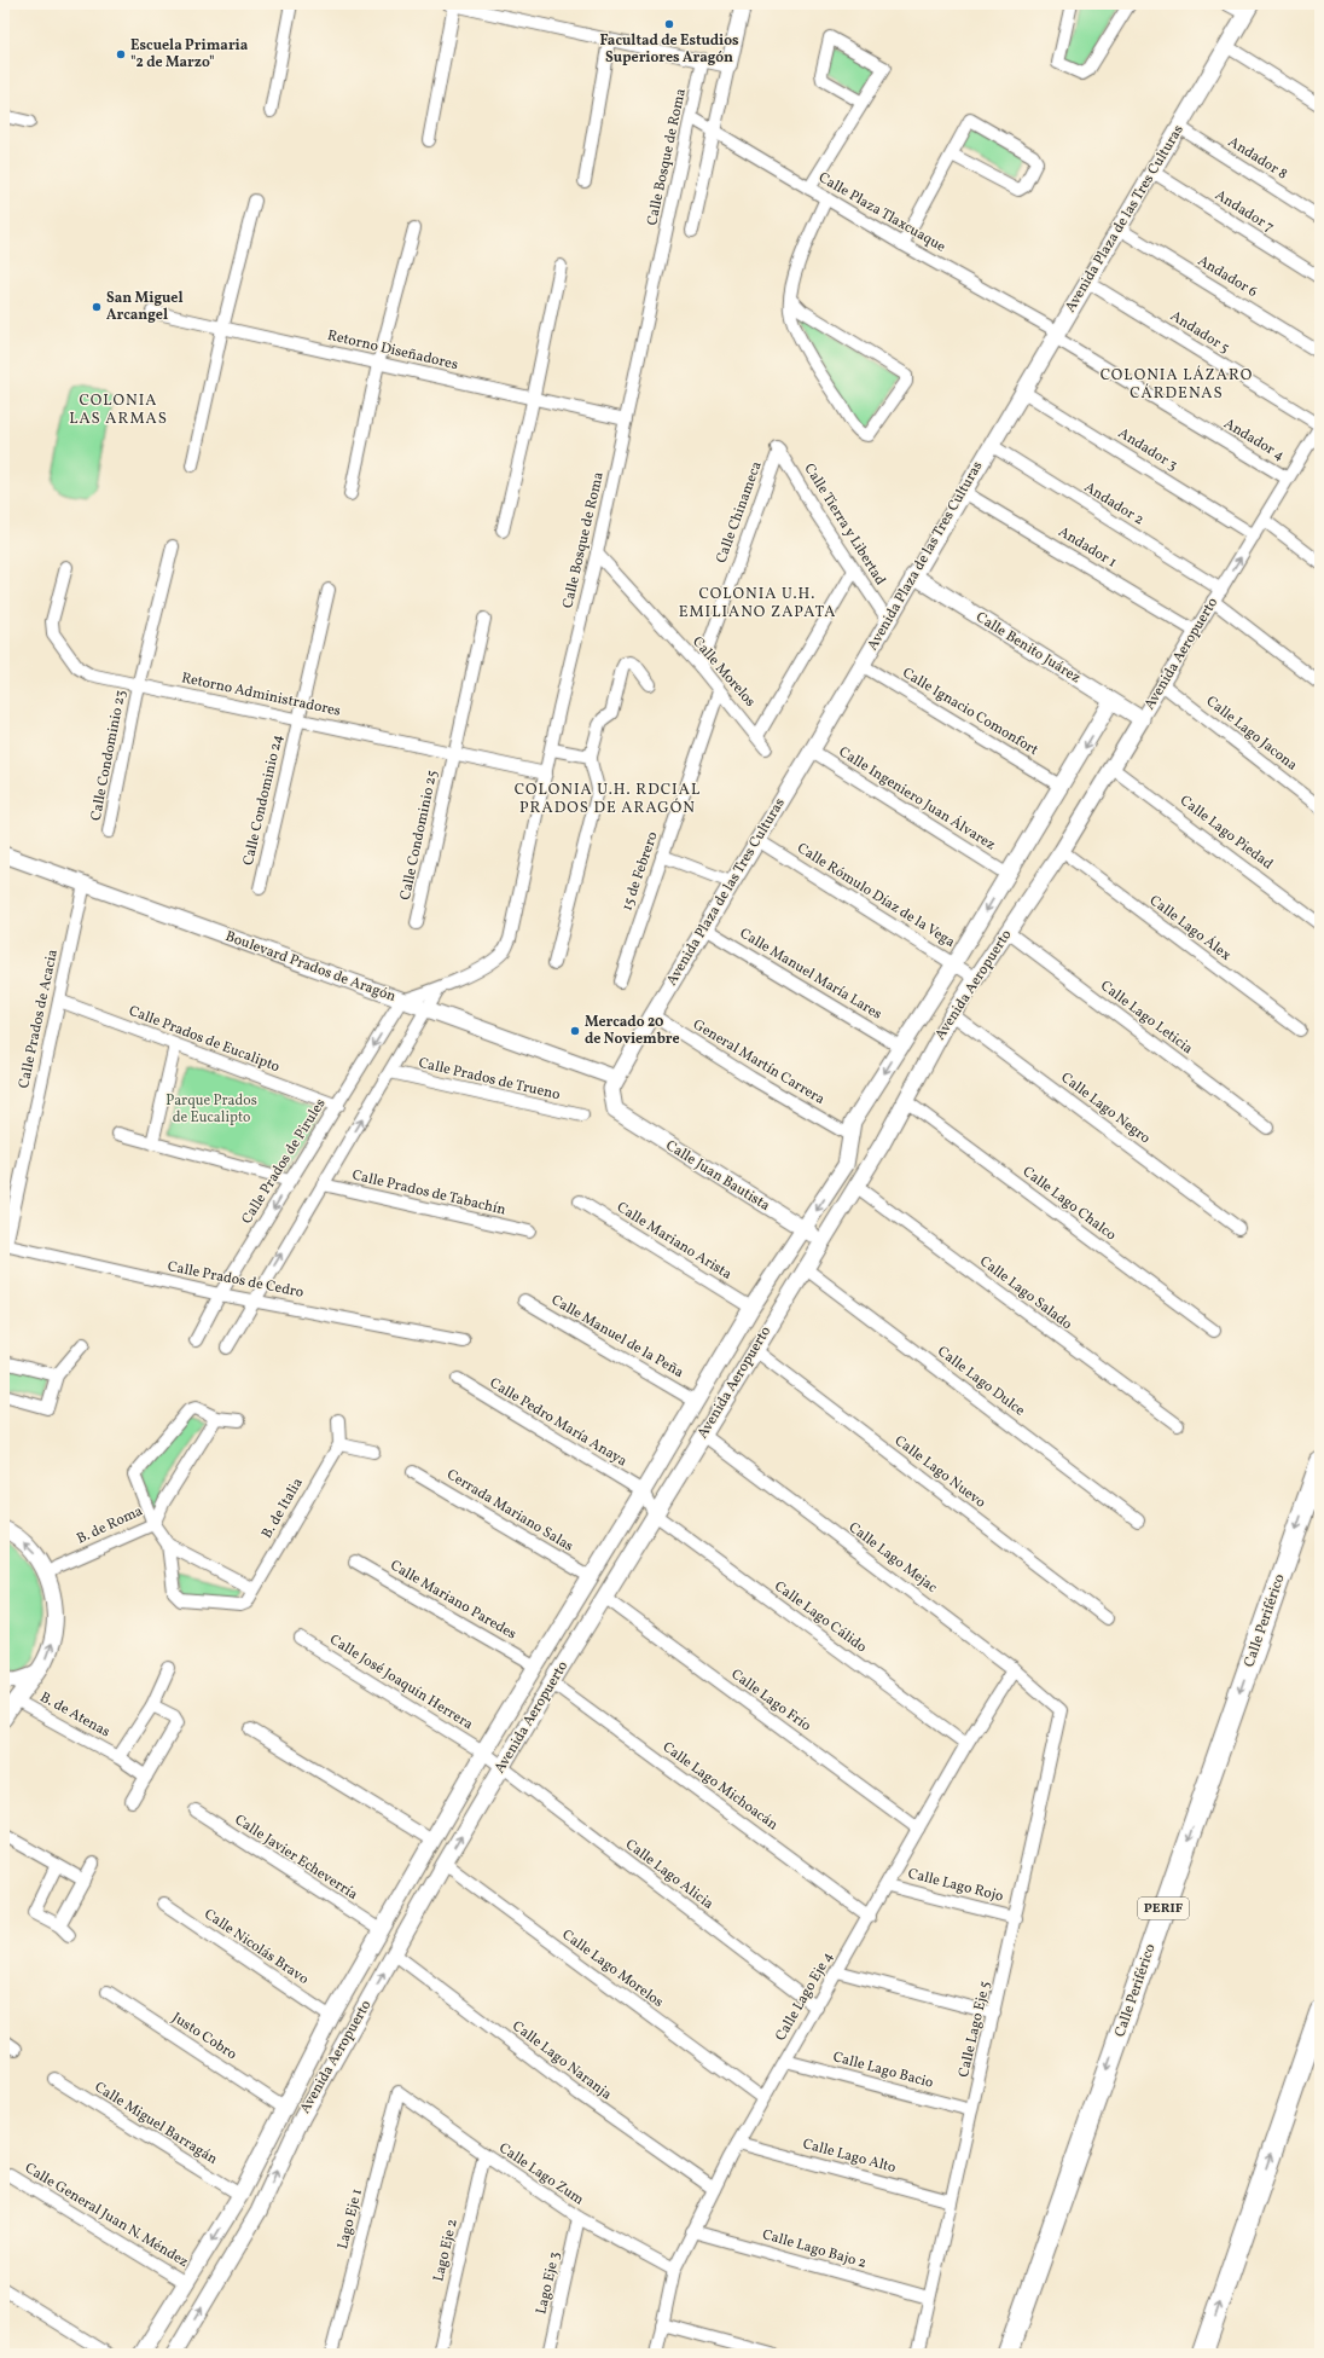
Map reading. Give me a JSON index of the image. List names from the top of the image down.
{
  "streets": {
    "highway": ["Calle Periférico", "PERIF"],
    "street": [
      "Calle Bosque de Roma",
      "Andador 8",
      "Andador 7",
      "Calle Plaza Tlaxcuaque",
      "Avenida Plaza de las Tres Culturas",
      "Andador 6",
      "Andador 5",
      "Retorno Diseñadores",
      "Andador 4",
      "Andador 3",
      "Andador 2",
      "Calle Chinameca",
      "Calle Tierra y Libertad",
      "Andador 1",
      "Calle Benito Juárez",
      "Avenida Aeropuerto",
      "Calle Morelos",
      "Retorno Administradores",
      "Calle Ignacio Comonfort",
      "Calle Lago Jacona",
      "Calle Condominio 23",
      "Calle Ingeniero Juan Álvarez",
      "Calle Condominio 24",
      "Calle Lago Piedad",
      "Calle Condominio 25",
      "15 de Febrero",
      "Calle Rómulo Díaz de la Vega",
      "Calle Lago Álex",
      "Boulevard Prados de Aragón",
      "Calle Manuel María Lares",
      "Calle Lago Leticia",
      "Calle Prados de Acacia",
      "Calle Prados de Eucalipto",
      "General Martín Carrera",
      "Calle Prados de Trueno",
      "Calle Lago Negro",
      "Calle Prados de Pirules",
      "Calle Juan Bautista",
      "Calle Prados de Tabachín",
      "Calle Lago Chalco",
      "Calle Mariano Arista",
      "Calle Prados de Cedro",
      "Calle Lago Salado",
      "Calle Manuel de la Peña",
      "Calle Lago Dulce",
      "Calle Pedro María Anaya",
      "Calle Lago Nuevo",
      "B. de Italia",
      "Cerrada Mariano Salas",
      "B. de Roma",
      "Calle Lago Mejac",
      "Calle Mariano Paredes",
      "Calle Lago Cálido",
      "Calle José Joaquín Herrera",
      "Calle Lago Frío",
      "B. de Atenas",
      "Calle Lago Michoacán",
      "Calle Javier Echeverría",
      "Calle Lago Alicia",
      "Calle Lago Rojo",
      "Calle Nicolás Bravo",
      "Calle Lago Morelos",
      "Calle Lago Eje 4",
      "Calle Lago Eje 5",
      "Justo Cobro",
      "Calle Lago Naranja",
      "Calle Lago Bacio",
      "Calle Miguel Barragán",
      "Calle Lago Alto",
      "Calle Lago Zum",
      "Calle General Juan N. Méndez",
      "Lago Eje 1",
      "Calle Lago Bajo 2",
      "Lago Eje 2",
      "Lago Eje 3"
    ]
  },
  "crossings": [
    ["Calle Bosque de Roma", "Calle Plaza Tlaxcuaque"],
    ["Calle Bosque de Roma", "Retorno Diseñadores"],
    ["Calle Bosque de Roma", "Calle Morelos"],
    ["Calle Bosque de Roma", "Retorno Administradores"],
    ["Calle Bosque de Roma", "Boulevard Prados de Aragón"],
    ["Calle Bosque de Roma", "Calle Prados de Pirules"],
    ["Andador 8", "Avenida Plaza de las Tres Culturas"],
    ["Andador 7", "Avenida Plaza de las Tres Culturas"],
    ["Calle Plaza Tlaxcuaque", "Avenida Plaza de las Tres Culturas"],
    ["Calle Plaza Tlaxcuaque", "Andador 4"],
    ["Avenida Plaza de las Tres Culturas", "Andador 6"],
    ["Avenida Plaza de las Tres Culturas", "Andador 5"],
    ["Avenida Plaza de las Tres Culturas", "Andador 4"],
    ["Avenida Plaza de las Tres Culturas", "Andador 3"],
    ["Avenida Plaza de las Tres Culturas", "Andador 2"],
    ["Avenida Plaza de las Tres Culturas", "Calle Tierra y Libertad"],
    ["Avenida Plaza de las Tres Culturas", "Andador 1"],
    ["Avenida Plaza de las Tres Culturas", "Calle Benito Juárez"],
    ["Avenida Plaza de las Tres Culturas", "Calle Ignacio Comonfort"],
    ["Avenida Plaza de las Tres Culturas", "Calle Ingeniero Juan Álvarez"],
    ["Avenida Plaza de las Tres Culturas", "Calle Rómulo Díaz de la Vega"],
    ["Avenida Plaza de las Tres Culturas", "Boulevard Prados de Aragón"],
    ["Avenida Plaza de las Tres Culturas", "Calle Manuel María Lares"],
    ["Avenida Plaza de las Tres Culturas", "General Martín Carrera"],
    ["Avenida Plaza de las Tres Culturas", "Calle Juan Bautista"],
    ["Andador 5", "Avenida Aeropuerto"],
    ["Andador 4", "Avenida Aeropuerto"],
    ["Andador 3", "Avenida Aeropuerto"],
    ["Andador 2", "Avenida Aeropuerto"],
    ["Calle Chinameca", "Calle Tierra y Libertad"],
    ["Calle Chinameca", "Calle Morelos"],
    ["Andador 1", "Avenida Aeropuerto"],
    ["Calle Benito Juárez", "Avenida Aeropuerto"],
    ["Avenida Aeropuerto", "Calle Ignacio Comonfort"],
    ["Avenida Aeropuerto", "Calle Lago Jacona"],
    ["Avenida Aeropuerto", "Calle Ingeniero Juan Álvarez"],
    ["Avenida Aeropuerto", "Calle Lago Piedad"],
    ["Avenida Aeropuerto", "Calle Rómulo Díaz de la Vega"],
    ["Avenida Aeropuerto", "Calle Lago Álex"],
    ["Avenida Aeropuerto", "Calle Manuel María Lares"],
    ["Avenida Aeropuerto", "Calle Lago Leticia"],
    ["Avenida Aeropuerto", "General Martín Carrera"],
    ["Avenida Aeropuerto", "Calle Lago Negro"],
    ["Avenida Aeropuerto", "Calle Juan Bautista"],
    ["Avenida Aeropuerto", "Calle Lago Chalco"],
    ["Avenida Aeropuerto", "Calle Mariano Arista"],
    ["Avenida Aeropuerto", "Calle Lago Salado"],
    ["Avenida Aeropuerto", "Calle Manuel de la Peña"],
    ["Avenida Aeropuerto", "Calle Lago Dulce"],
    ["Avenida Aeropuerto", "Calle Pedro María Anaya"],
    ["Avenida Aeropuerto", "Calle Lago Nuevo"],
    ["Avenida Aeropuerto", "Cerrada Mariano Salas"],
    ["Avenida Aeropuerto", "Calle Lago Mejac"],
    ["Avenida Aeropuerto", "Calle Mariano Paredes"],
    ["Avenida Aeropuerto", "Calle Lago Cálido"],
    ["Avenida Aeropuerto", "Calle José Joaquín Herrera"],
    ["Avenida Aeropuerto", "Calle Lago Frío"],
    ["Avenida Aeropuerto", "Calle Lago Michoacán"],
    ["Avenida Aeropuerto", "Calle Javier Echeverría"],
    ["Avenida Aeropuerto", "Calle Lago Alicia"],
    ["Avenida Aeropuerto", "Calle Nicolás Bravo"],
    ["Avenida Aeropuerto", "Calle Lago Morelos"],
    ["Avenida Aeropuerto", "Justo Cobro"],
    ["Avenida Aeropuerto", "Calle Lago Naranja"],
    ["Avenida Aeropuerto", "Calle Miguel Barragán"],
    ["Avenida Aeropuerto", "Calle General Juan N. Méndez"],
    ["Calle Morelos", "15 de Febrero"],
    ["Retorno Administradores", "Calle Condominio 23"],
    ["Retorno Administradores", "Calle Condominio 24"],
    ["Retorno Administradores", "Calle Condominio 25"],
    ["Boulevard Prados de Aragón", "Calle Prados de Acacia"],
    ["Boulevard Prados de Aragón", "Calle Prados de Pirules"],
    ["Calle Prados de Acacia", "Calle Prados de Eucalipto"],
    ["Calle Prados de Acacia", "Calle Prados de Cedro"],
    ["Calle Prados de Eucalipto", "Calle Prados de Pirules"],
    ["Calle Prados de Pirules", "Calle Prados de Cedro"],
    ["B. de Italia", "B. de Roma"],
    ["Calle Lago Mejac", "Calle Lago Eje 4"],
    ["Calle Lago Mejac", "Calle Lago Eje 5"],
    ["Calle Lago Cálido", "Calle Lago Eje 4"],
    ["Calle José Joaquín Herrera", "Calle Lago Alicia"],
    ["Calle Lago Frío", "Calle Lago Eje 4"],
    ["Calle Lago Michoacán", "Calle Lago Eje 4"],
    ["Calle Lago Alicia", "Calle Lago Eje 4"],
    ["Calle Lago Rojo", "Calle Lago Eje 4"],
    ["Calle Lago Rojo", "Calle Lago Eje 5"],
    ["Calle Lago Morelos", "Calle Lago Eje 4"],
    ["Calle Lago Eje 4", "Calle Lago Naranja"],
    ["Calle Lago Eje 4", "Calle Lago Bacio"],
    ["Calle Lago Eje 4", "Calle Lago Alto"],
    ["Calle Lago Eje 4", "Calle Lago Zum"],
    ["Calle Lago Eje 4", "Calle Lago Bajo 2"],
    ["Calle Lago Eje 5", "Calle Lago Bacio"],
    ["Calle Lago Eje 5", "Calle Lago Alto"],
    ["Calle Lago Eje 5", "Calle Lago Bajo 2"],
    ["Calle Lago Zum", "Lago Eje 1"],
    ["Calle Lago Zum", "Lago Eje 2"],
    ["Calle Lago Zum", "Lago Eje 3"]
  ],
  "districts": [
    "COLONIA LÁZARO CÁRDENAS",
    "COLONIA LAS ARMAS",
    "COLONIA U.H. EMILIANO ZAPATA",
    "COLONIA U.H. RDCIAL PRADOS DE ARAGÓN"
  ],
  "parks": ["Parque Prados de Eucalipto"],
  "places": [
    "Facultad de Estudios Superiores Aragón",
    "Escuela Primaria \"2 de Marzo\"",
    "San Miguel Arcangel",
    "Mercado 20 de Noviembre"
  ]
}
